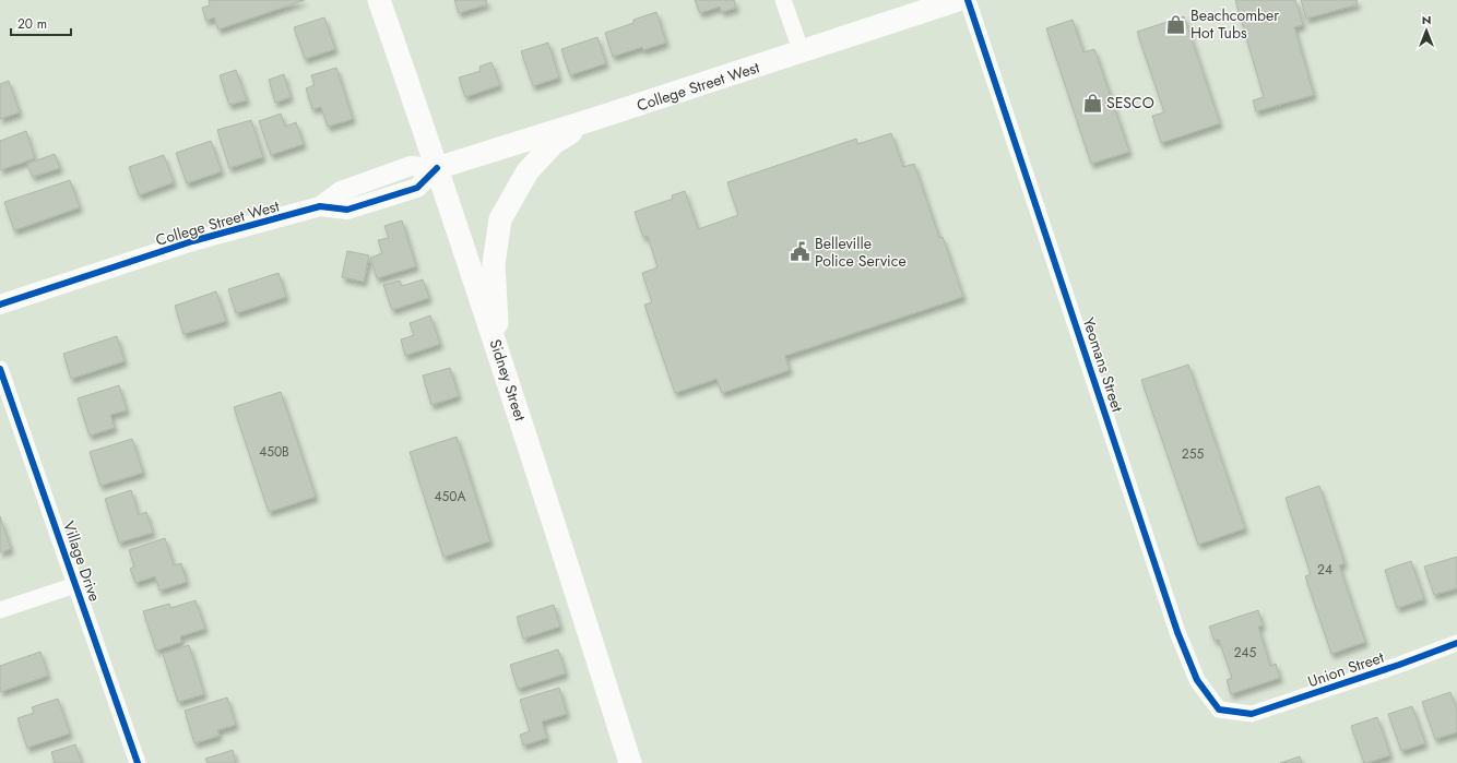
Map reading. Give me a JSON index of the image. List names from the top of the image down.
{
  "streets": {
    "main road": ["College Street West", "Sidney Street"],
    "street": ["Yeomans Street", "Village Drive", "Union Street"]
  },
  "crossings": [
    ["College Street West", "Sidney Street"],
    ["Yeomans Street", "Union Street"]
  ],
  "places": {
    "shop": ["Beachcomber Hot Tubs", "SESCO"],
    "public building": ["Belleville Police Service"]
  },
  "house_numbers": [
    "450B",
    "255",
    "450A",
    "24",
    "245"
  ],
  "scale_bar": "20 m",
  "north": "top"
}
